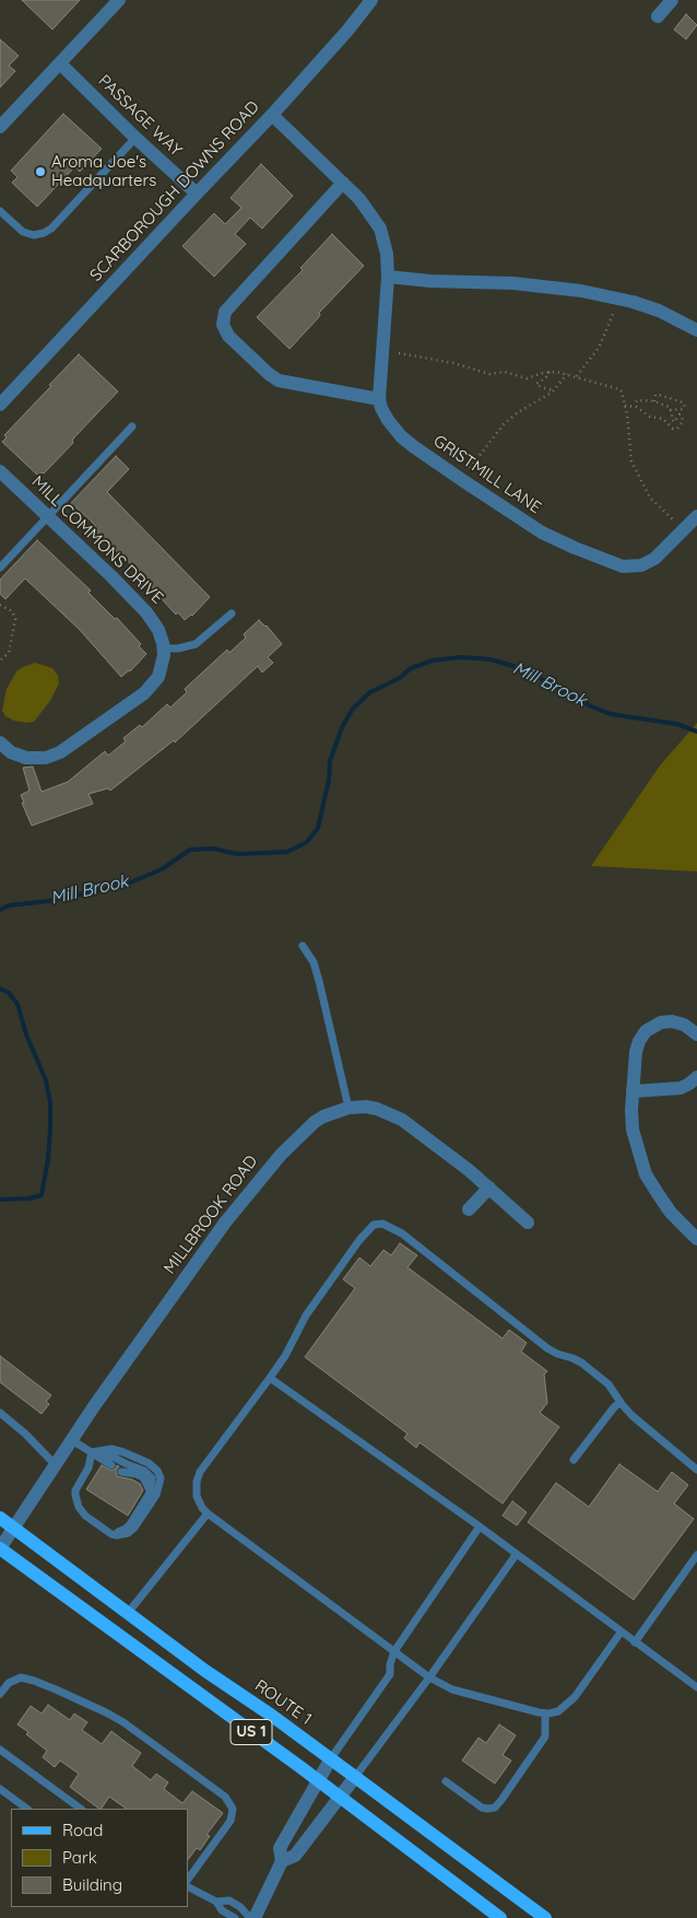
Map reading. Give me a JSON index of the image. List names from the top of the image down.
{
  "streets": {
    "main road": ["ROUTE 1", "US 1"],
    "street": [
      "PASSAGE WAY",
      "SCARBOROUGH DOWNS ROAD",
      "GRISTMILL LANE",
      "MILL COMMONS DRIVE",
      "MILLBROOK ROAD"
    ]
  },
  "crossings": [
    ["PASSAGE WAY", "SCARBOROUGH DOWNS ROAD"],
    ["MILLBROOK ROAD", "ROUTE 1"],
    ["MILLBROOK ROAD", "US 1"]
  ],
  "water": ["Mill Brook"],
  "places": ["Aroma Joe's Headquarters"],
  "legend": ["Road", "Park", "Building"]
}
